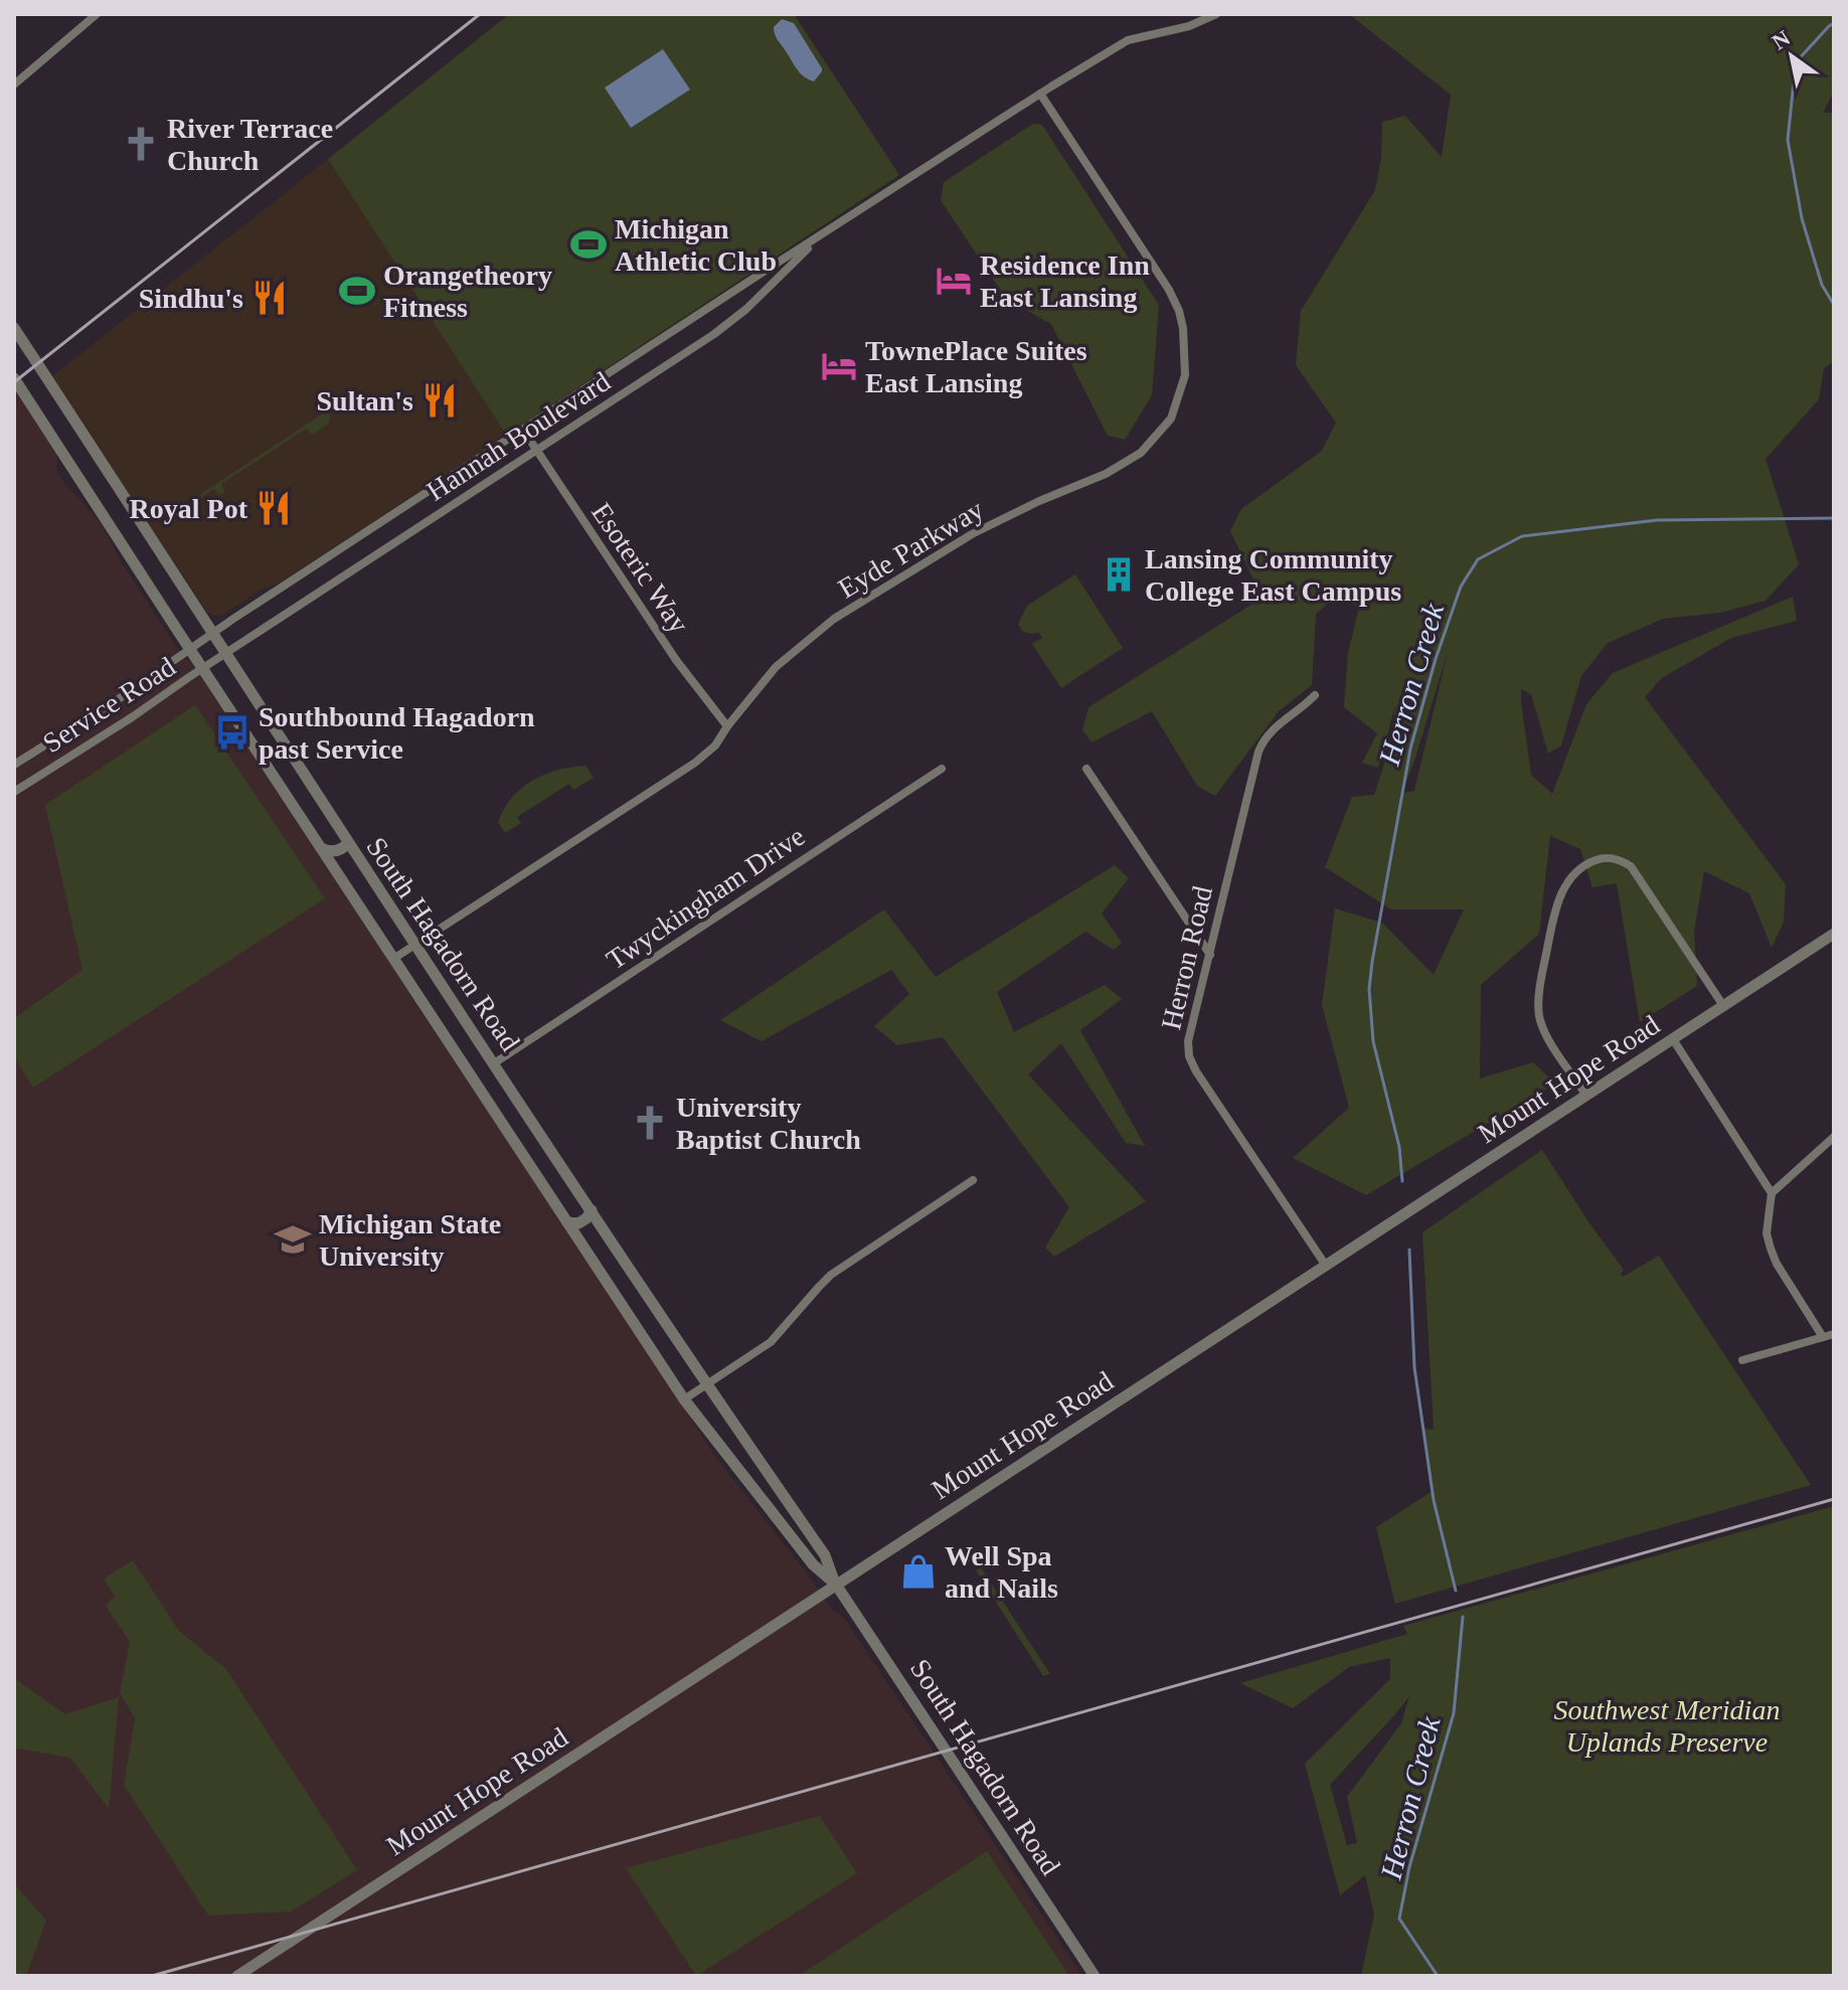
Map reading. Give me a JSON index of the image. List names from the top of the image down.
{
  "streets": {
    "street": [
      "Hannah Boulevard",
      "Eyde Parkway",
      "Esoteric Way",
      "Service Road",
      "Twyckingham Drive",
      "South Hagadorn Road",
      "Herron Road",
      "Mount Hope Road"
    ]
  },
  "crossings": [
    ["Hannah Boulevard", "Eyde Parkway"],
    ["Hannah Boulevard", "Esoteric Way"],
    ["Hannah Boulevard", "Service Road"],
    ["Hannah Boulevard", "South Hagadorn Road"],
    ["Eyde Parkway", "Esoteric Way"],
    ["Eyde Parkway", "South Hagadorn Road"],
    ["Service Road", "South Hagadorn Road"],
    ["Twyckingham Drive", "South Hagadorn Road"],
    ["South Hagadorn Road", "Mount Hope Road"],
    ["Herron Road", "Mount Hope Road"]
  ],
  "water": ["Herron Creek"],
  "parks": ["Southwest Meridian Uplands Preserve"],
  "places": {
    "church": ["River Terrace Church", "University Baptist Church"],
    "sports": ["Michigan Athletic Club", "Orangetheory Fitness"],
    "hotel": ["Residence Inn East Lansing", "TownePlace Suites East Lansing"],
    "restaurant": ["Sindhu's", "Sultan's", "Royal Pot"],
    "building": ["Lansing Community College East Campus"],
    "bus stop": ["Southbound Hagadorn past Service"],
    "school or university": ["Michigan State University"],
    "shop": ["Well Spa and Nails"]
  },
  "north": "top left"
}
